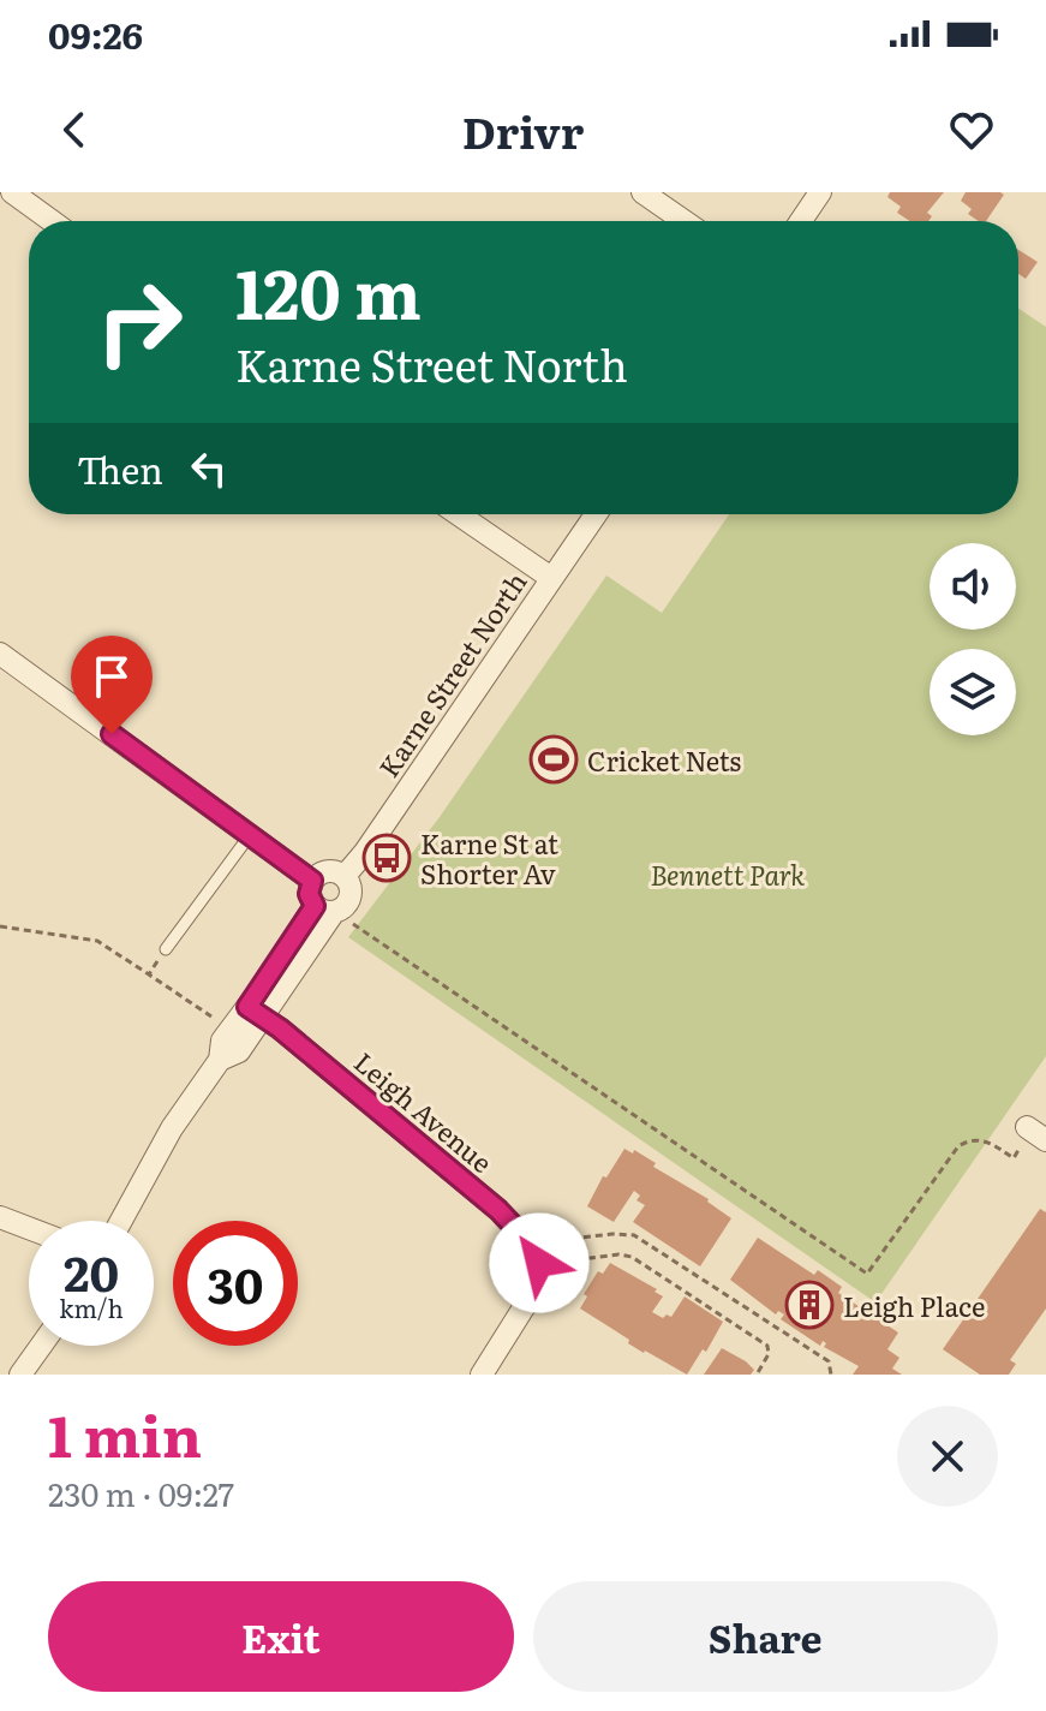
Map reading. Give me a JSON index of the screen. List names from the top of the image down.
{
  "streets": {
    "street": ["Karne Street North", "Leigh Avenue"]
  },
  "parks": ["Bennett Park"],
  "places": {
    "sports": ["Cricket Nets"],
    "bus stop": ["Karne St at Shorter Av"],
    "building": ["Leigh Place"]
  },
  "page": {
    "status": "09:26",
    "header": "Drivr",
    "turn": ["120 m", "Karne Street North"],
    "then": "Then",
    "speed": "20 km/h",
    "limit": "30",
    "heading": ["1 min", "230 m · 09:27"],
    "buttons": ["Exit", "Share"]
  }
}
